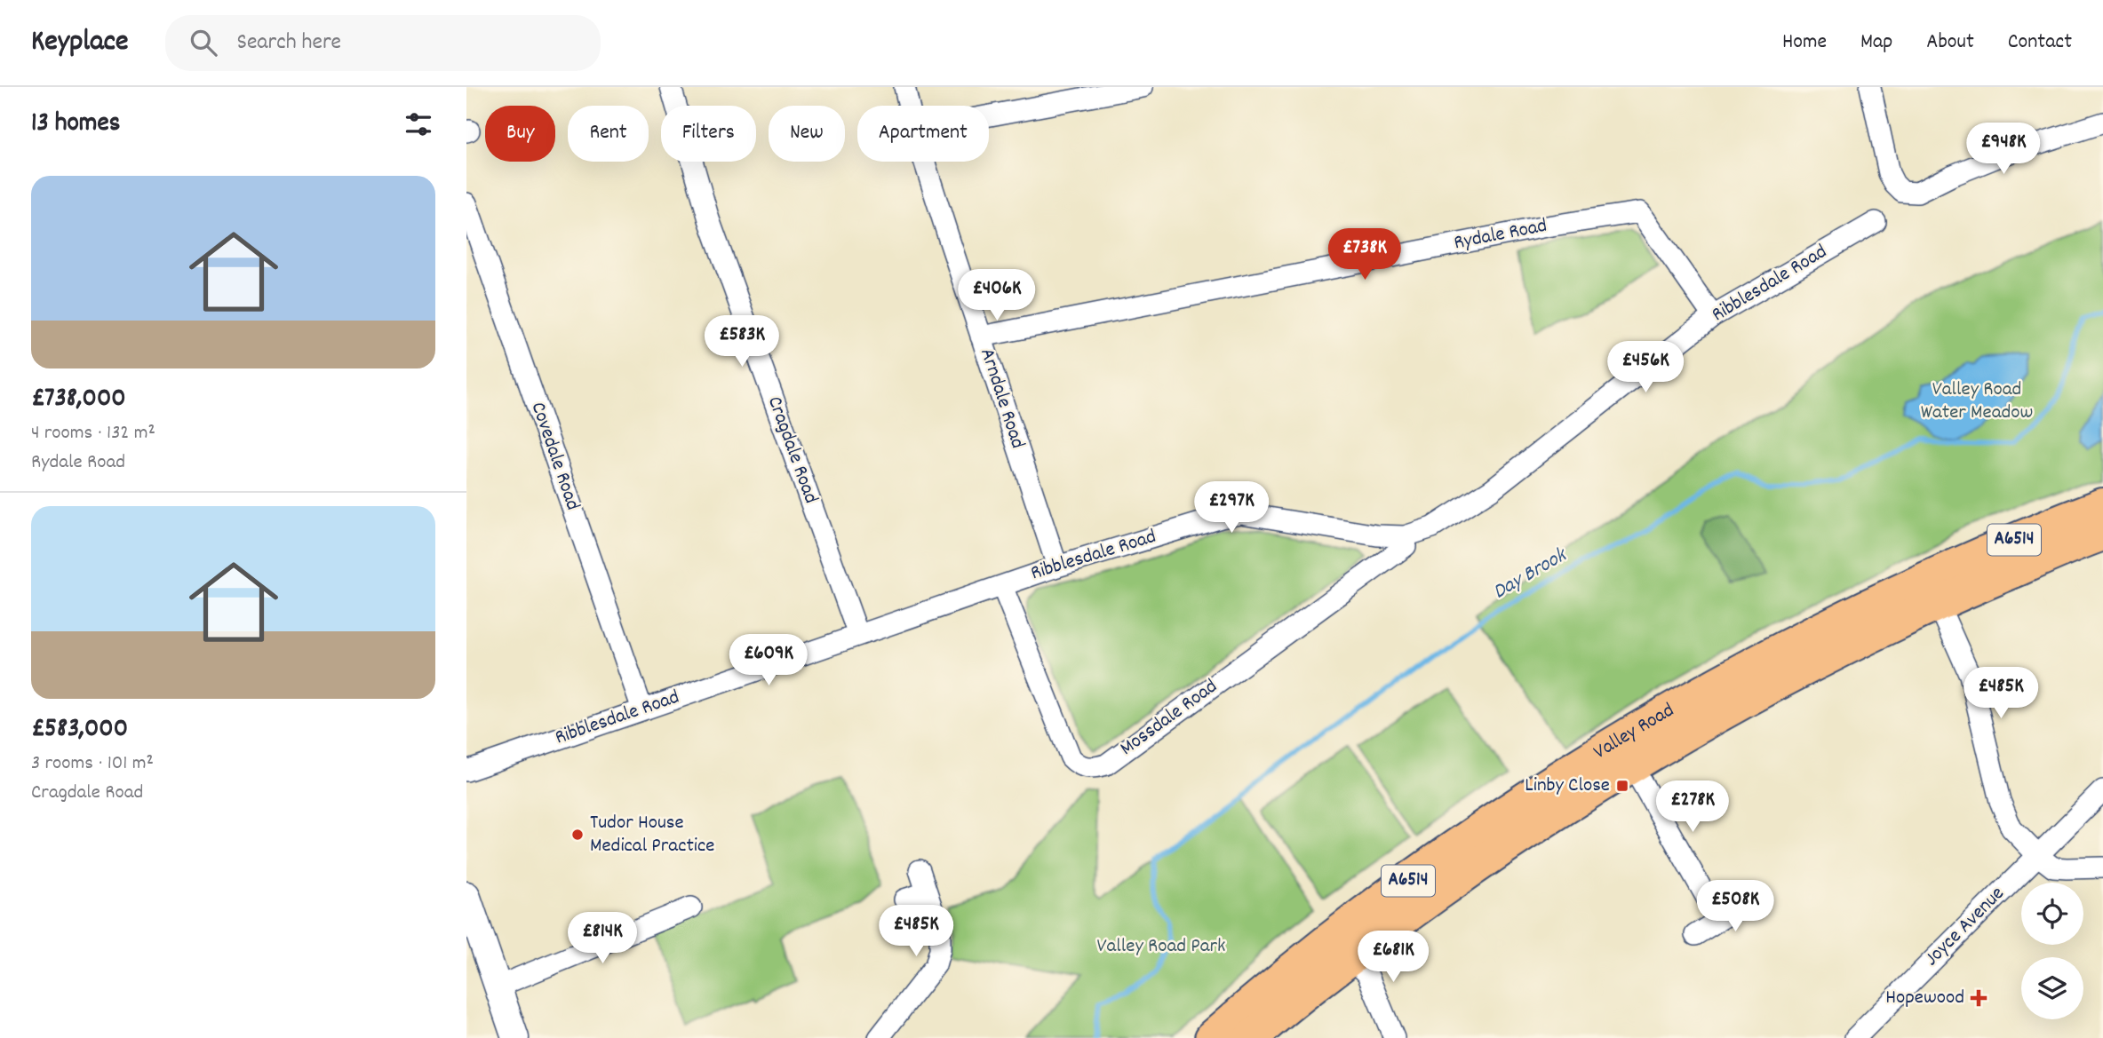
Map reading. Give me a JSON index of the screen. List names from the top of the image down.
{
  "streets": {
    "highway": ["A6514", "Valley Road"],
    "street": [
      "Rydale Road",
      "Ribblesdale Road",
      "Arndale Road",
      "Cragdale Road",
      "Covedale Road",
      "Mossdale Road",
      "Joyce Avenue"
    ]
  },
  "crossings": [
    ["Rydale Road", "Ribblesdale Road"],
    ["Rydale Road", "Arndale Road"],
    ["Ribblesdale Road", "Arndale Road"],
    ["Ribblesdale Road", "Cragdale Road"],
    ["Ribblesdale Road", "Covedale Road"],
    ["Ribblesdale Road", "Mossdale Road"]
  ],
  "water": ["Day Brook"],
  "parks": ["Valley Road Water Meadow", "Valley Road Park"],
  "places": {
    "transit": ["Linby Close"],
    "other": ["Tudor House Medical Practice"],
    "health": ["Hopewood"]
  },
  "page": {
    "header": "Keyplace",
    "search": "Search here",
    "nav": [
      "Home",
      "Map",
      "About",
      "Contact"
    ],
    "heading": "13 homes",
    "chip": [
      "Buy",
      "Rent",
      "Filters",
      "New",
      "Apartment"
    ],
    "price": [
      "£948K",
      "£738K",
      "£406K",
      "£583K",
      "£456K",
      "£297K",
      "£609K",
      "£485K",
      "£278K",
      "£508K",
      "£485K",
      "£814K",
      "£681K"
    ],
    "list": [
      {
        "name": "£738,000",
        "note": "4 rooms · 132 m² · Rydale Road"
      },
      {
        "name": "£583,000",
        "note": "3 rooms · 101 m² · Cragdale Road"
      }
    ]
  }
}
